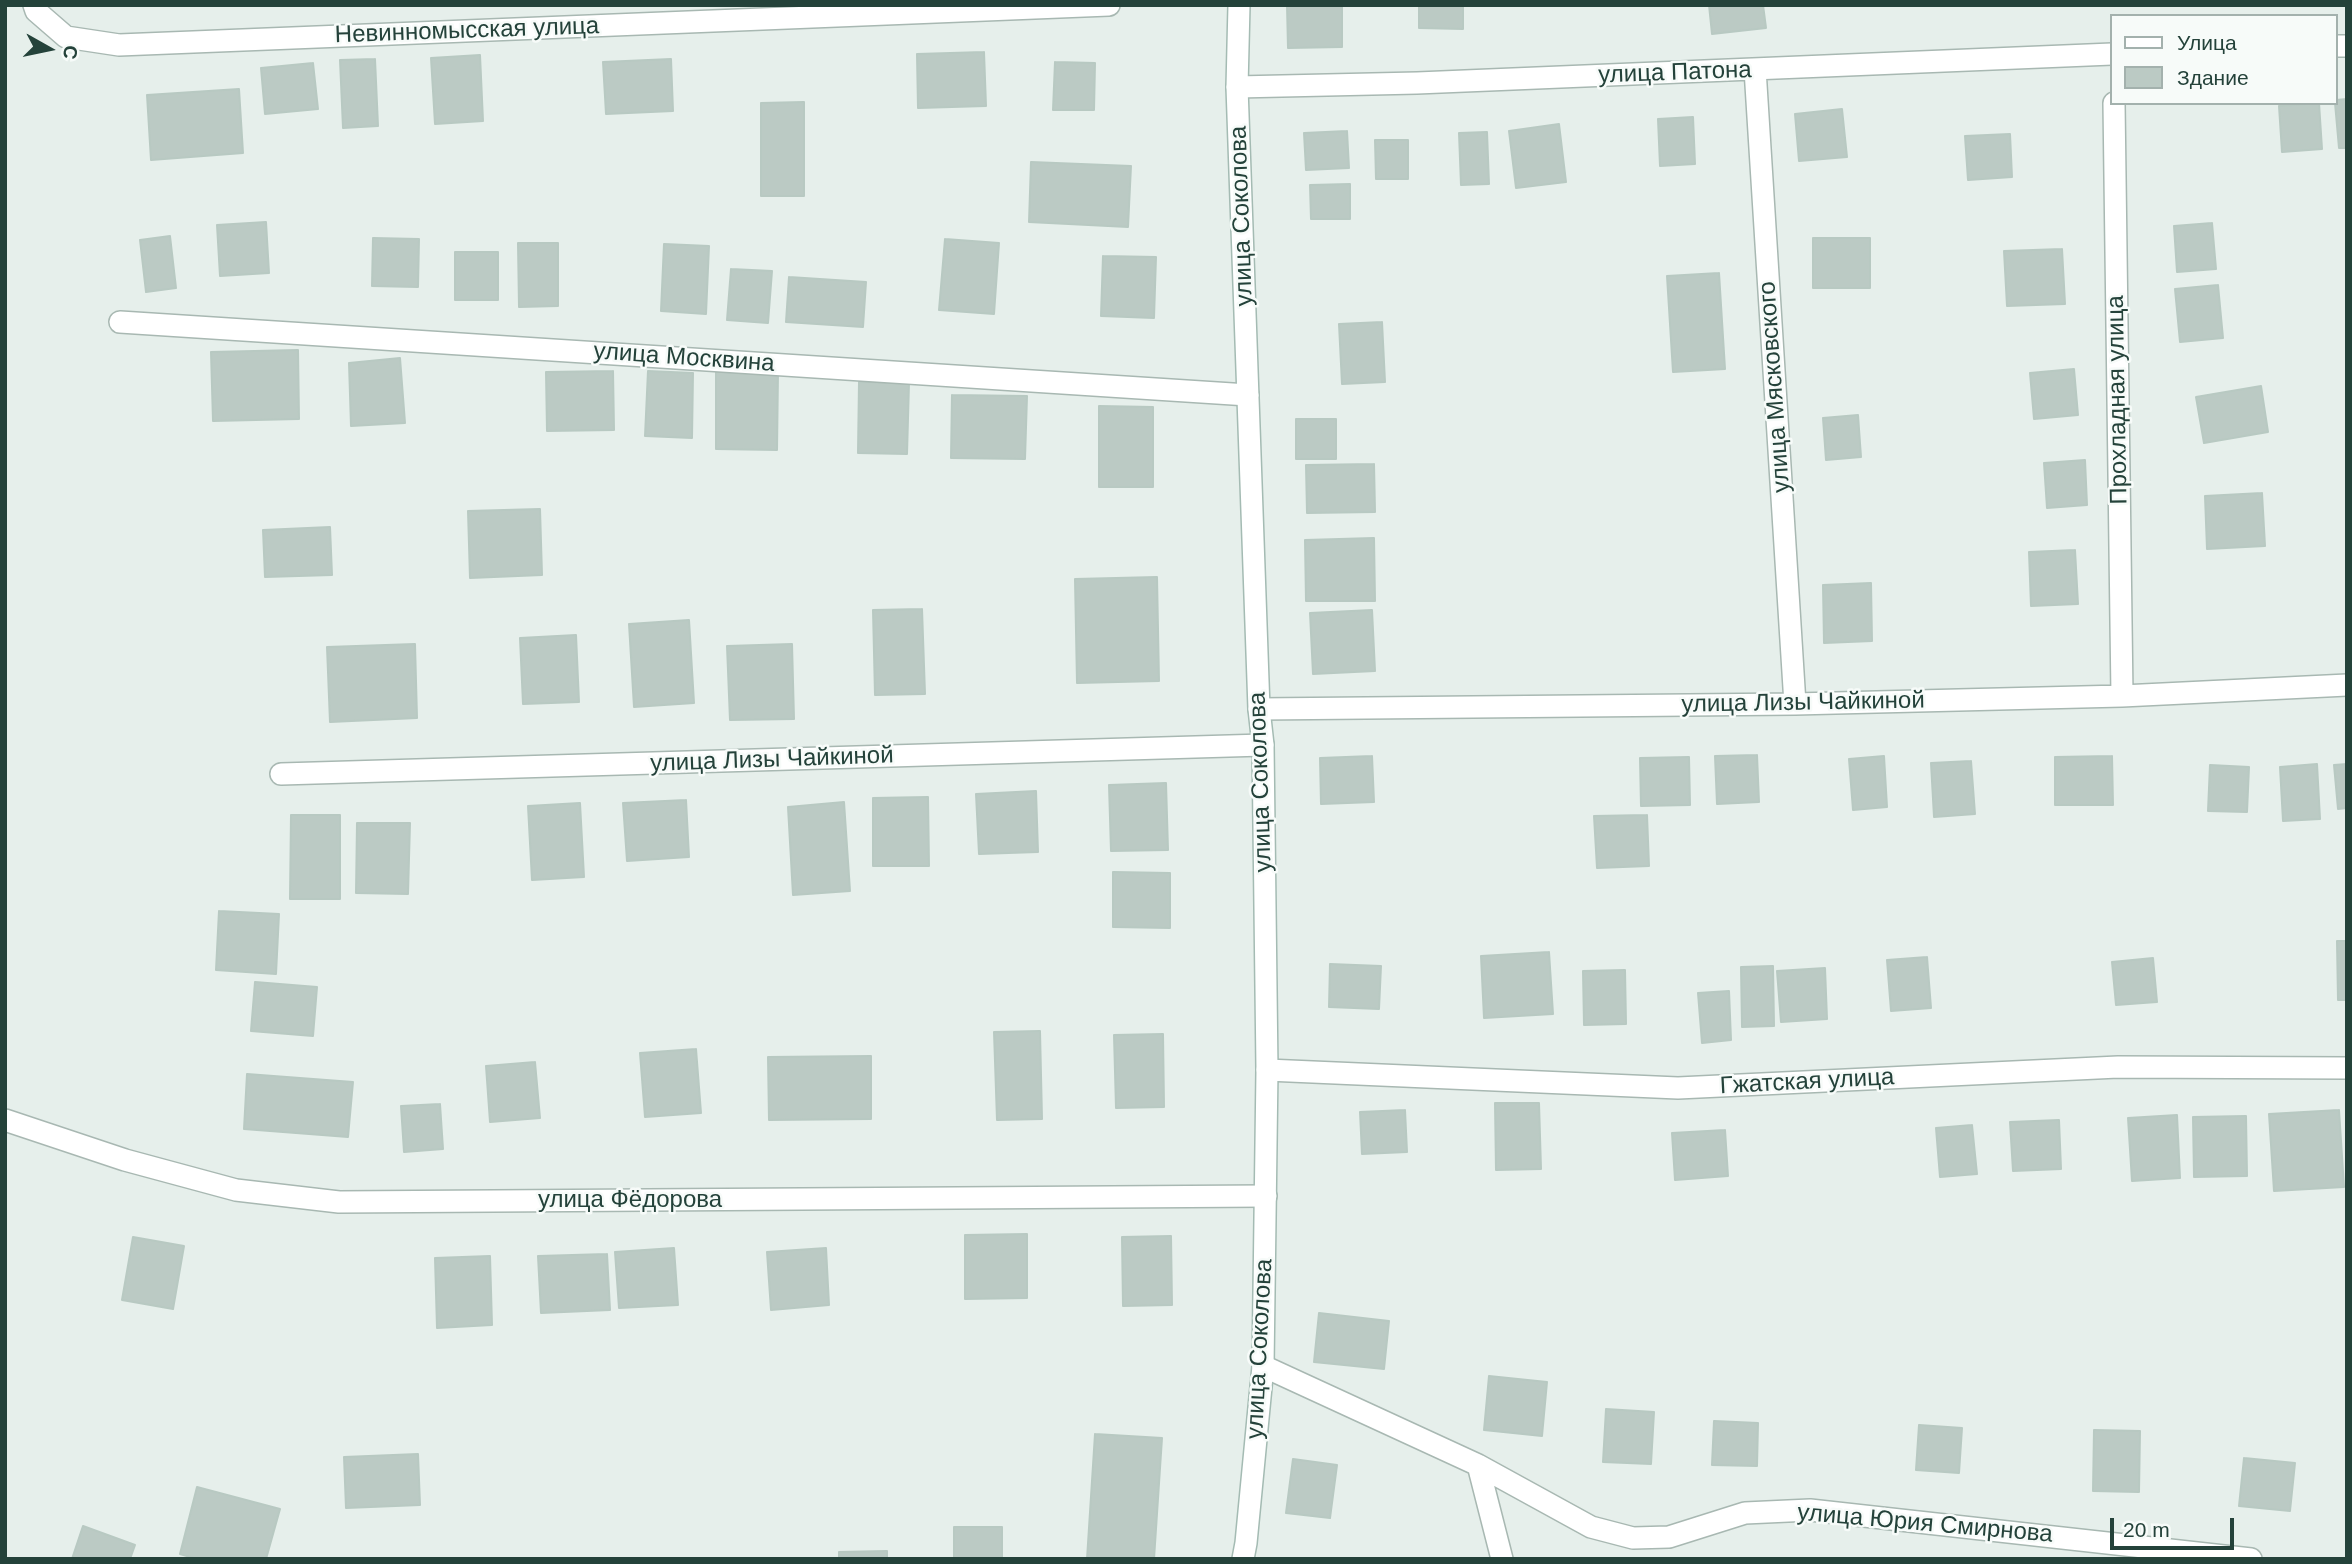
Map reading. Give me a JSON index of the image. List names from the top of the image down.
{
  "streets": {
    "street": [
      "Невинномысская улица",
      "улица Патона",
      "улица Соколова",
      "улица Москвина",
      "улица Мясковского",
      "Прохладная улица",
      "улица Лизы Чайкиной",
      "Гжатская улица",
      "улица Фёдорова",
      "улица Юрия Смирнова"
    ]
  },
  "crossings": [
    ["улица Патона", "улица Соколова"],
    ["улица Патона", "улица Мясковского"],
    ["улица Соколова", "улица Москвина"],
    ["улица Соколова", "улица Лизы Чайкиной"],
    ["улица Соколова", "Гжатская улица"],
    ["улица Соколова", "улица Фёдорова"],
    ["улица Соколова", "улица Юрия Смирнова"],
    ["улица Мясковского", "улица Лизы Чайкиной"],
    ["Прохладная улица", "улица Лизы Чайкиной"]
  ],
  "legend": ["Улица", "Здание"],
  "scale_bar": "20 m",
  "north": "right"
}
